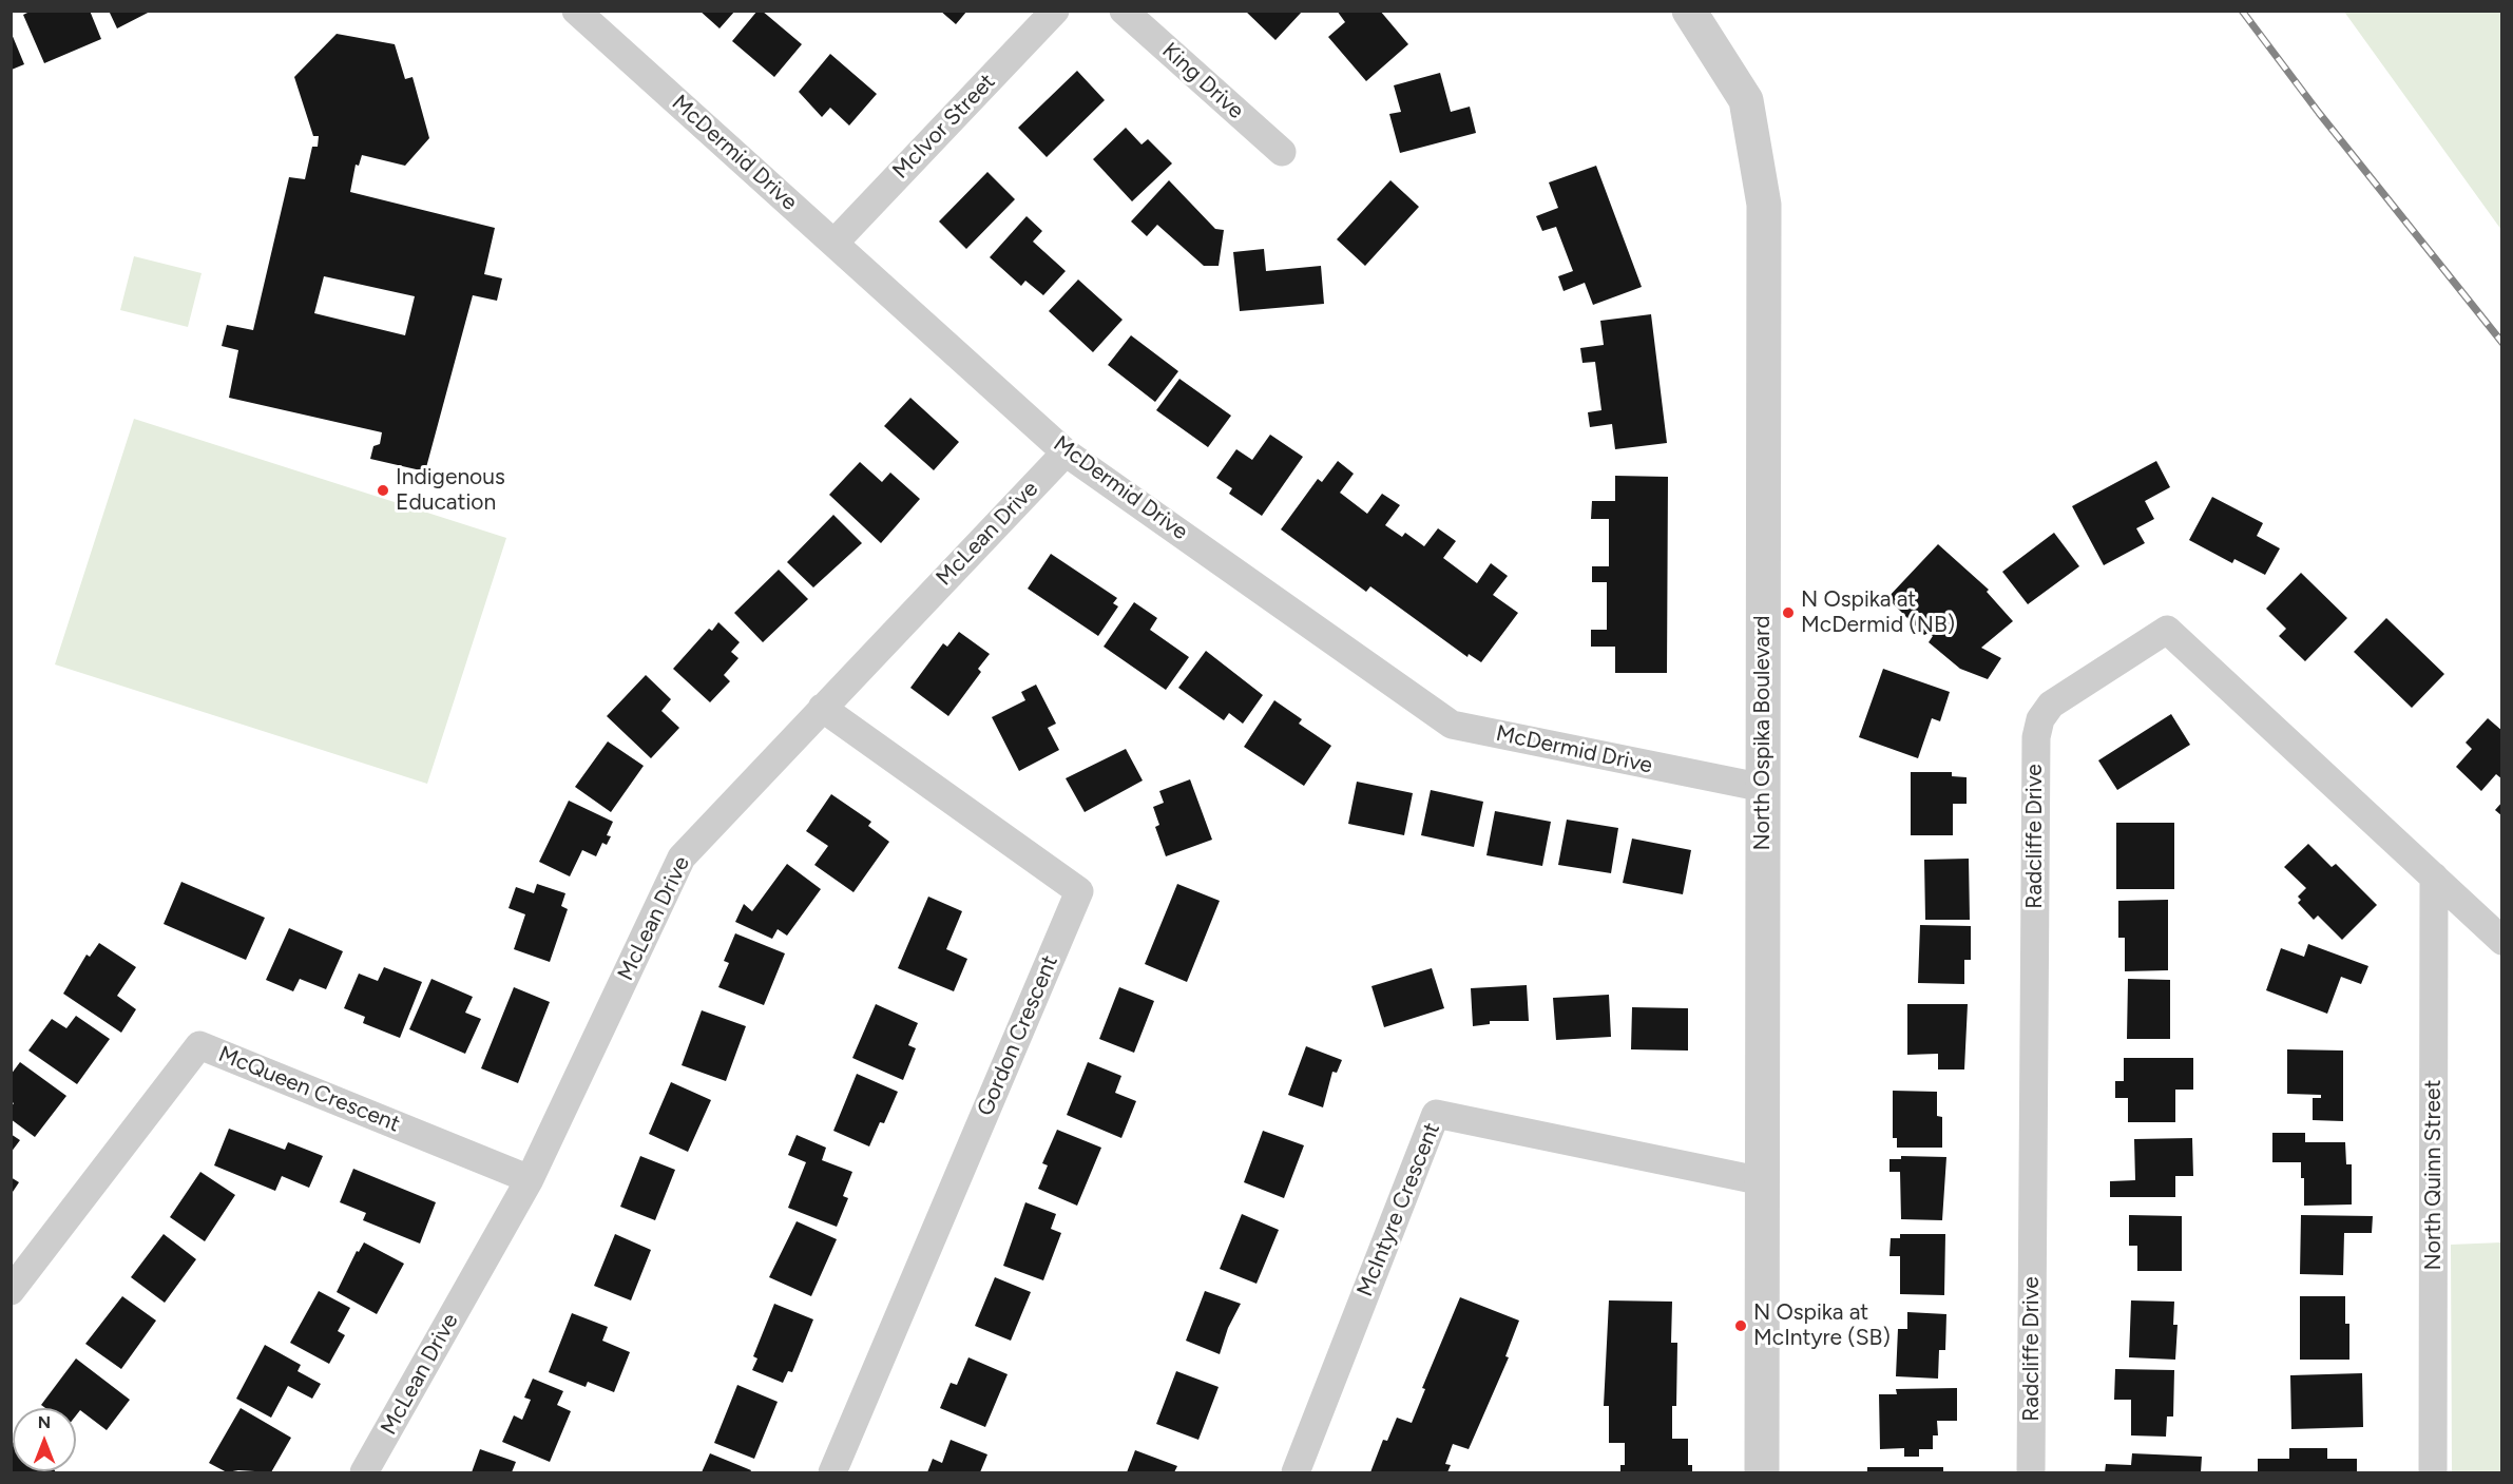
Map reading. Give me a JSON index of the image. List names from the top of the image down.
{
  "streets": {
    "street": [
      "King Drive",
      "McIvor Street",
      "McDermid Drive",
      "McLean Drive",
      "North Ospika Boulevard",
      "Radcliffe Drive",
      "Gordon Crescent",
      "McQueen Crescent",
      "North Quinn Street",
      "McIntyre Crescent"
    ]
  },
  "crossings": [
    ["McIvor Street", "McDermid Drive"],
    ["McDermid Drive", "McLean Drive"],
    ["McDermid Drive", "North Ospika Boulevard"],
    ["McLean Drive", "Gordon Crescent"],
    ["McLean Drive", "McQueen Crescent"],
    ["North Ospika Boulevard", "McIntyre Crescent"],
    ["Radcliffe Drive", "North Quinn Street"]
  ],
  "places": ["Indigenous Education", "N Ospika at McDermid (NB)", "N Ospika at McIntyre (SB)"],
  "north": "top"
}
